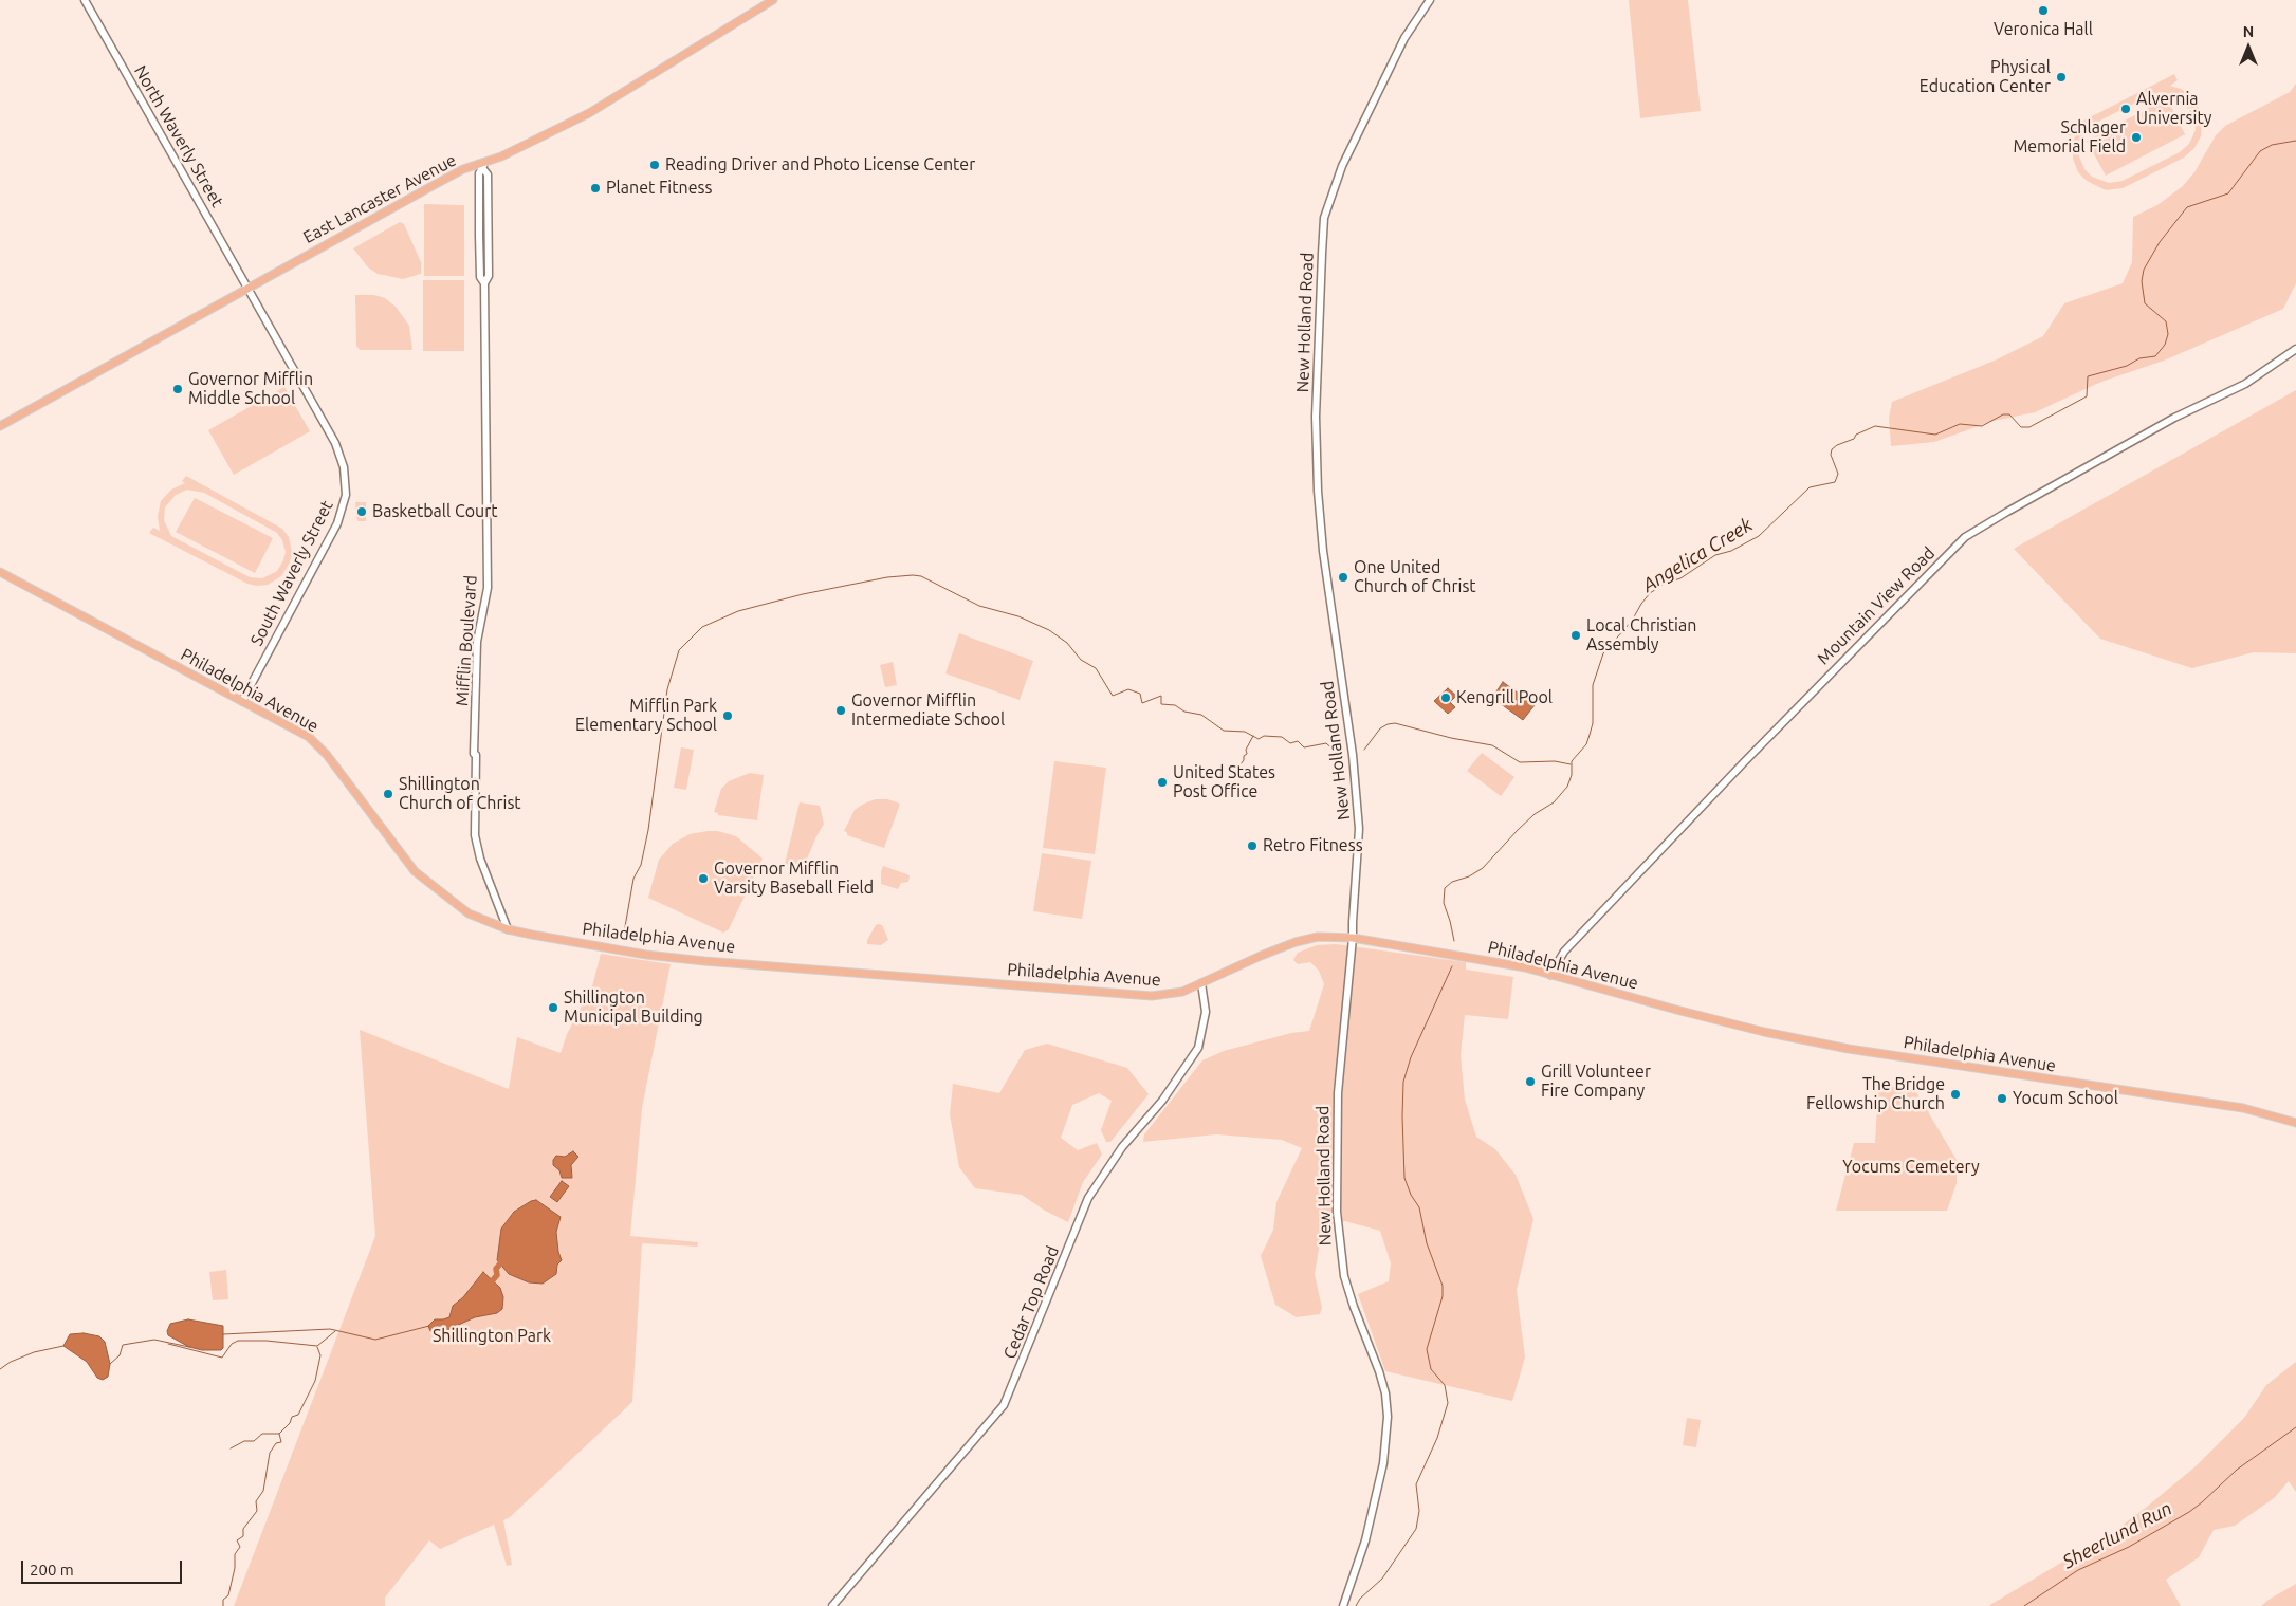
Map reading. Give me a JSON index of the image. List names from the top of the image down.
{
  "streets": {
    "main road": ["East Lancaster Avenue", "Philadelphia Avenue"],
    "street": [
      "North Waverly Street",
      "New Holland Road",
      "South Waverly Street",
      "Mountain View Road",
      "Mifflin Boulevard",
      "Cedar Top Road"
    ]
  },
  "crossings": [
    ["North Waverly Street", "East Lancaster Avenue"],
    ["North Waverly Street", "South Waverly Street"],
    ["East Lancaster Avenue", "South Waverly Street"],
    ["East Lancaster Avenue", "Mifflin Boulevard"],
    ["New Holland Road", "Philadelphia Avenue"],
    ["South Waverly Street", "Philadelphia Avenue"],
    ["Mountain View Road", "Philadelphia Avenue"],
    ["Mifflin Boulevard", "Philadelphia Avenue"],
    ["Philadelphia Avenue", "Cedar Top Road"]
  ],
  "water": ["Angelica Creek", "Sheerlund Run"],
  "parks": ["Yocums Cemetery", "Shillington Park"],
  "places": [
    "Veronica Hall",
    "Physical Education Center",
    "Alvernia University",
    "Schlager Memorial Field",
    "Reading Driver and Photo License Center",
    "Planet Fitness",
    "Governor Mifflin Middle School",
    "Basketball Court",
    "One United Church of Christ",
    "Local Christian Assembly",
    "Kengrill Pool",
    "Governor Mifflin Intermediate School",
    "Mifflin Park Elementary School",
    "United States Post Office",
    "Shillington Church of Christ",
    "Retro Fitness",
    "Governor Mifflin Varsity Baseball Field",
    "Shillington Municipal Building",
    "Grill Volunteer Fire Company",
    "The Bridge Fellowship Church",
    "Yocum School"
  ],
  "scale_bar": "200 m",
  "north": "top"
}
